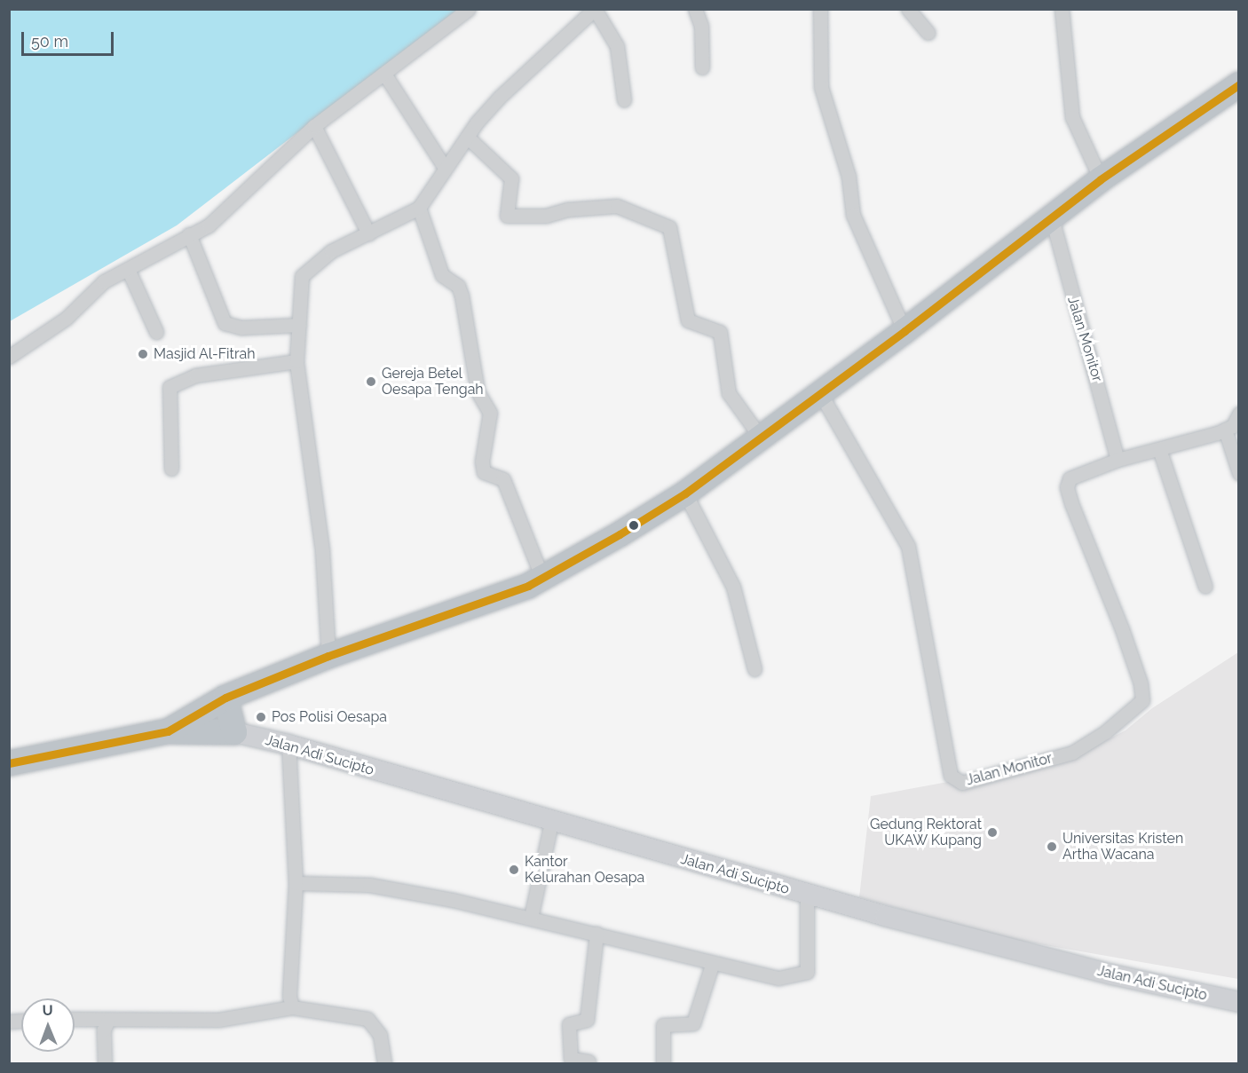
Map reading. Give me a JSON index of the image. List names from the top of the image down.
{
  "streets": {
    "main road": ["Jalan Adi Sucipto"],
    "street": ["Jalan Monitor"]
  },
  "places": [
    "Masjid Al-Fitrah",
    "Gereja Betel Oesapa Tengah",
    "Pos Polisi Oesapa",
    "Gedung Rektorat UKAW Kupang",
    "Universitas Kristen Artha Wacana",
    "Kantor Kelurahan Oesapa"
  ],
  "scale_bar": "50 m",
  "north": "top"
}
